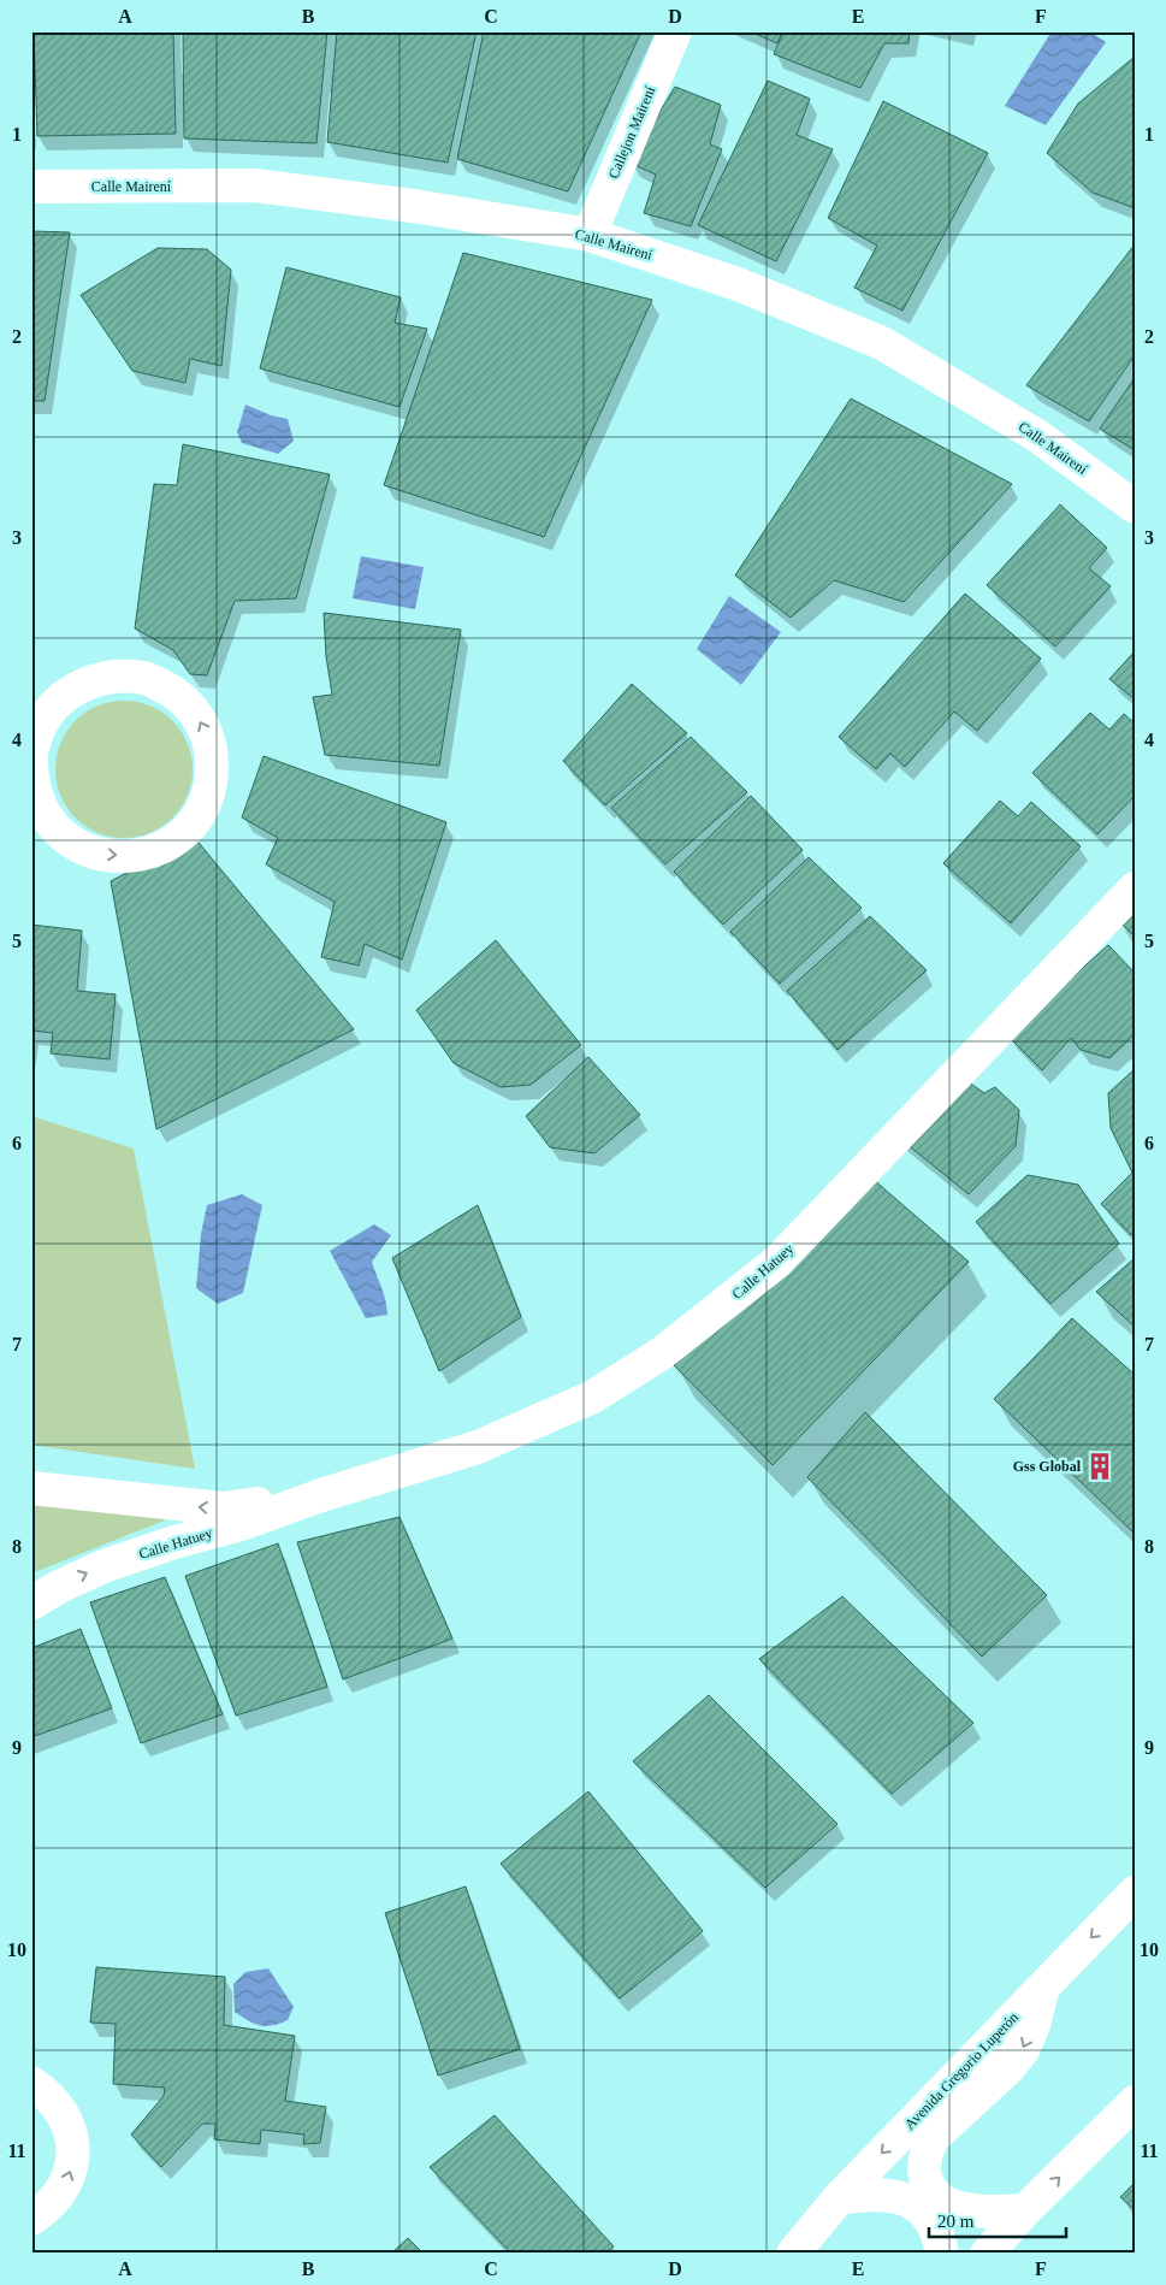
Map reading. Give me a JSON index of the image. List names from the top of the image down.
{
  "streets": {
    "street": [
      "Callejon Mairení",
      "Calle Mairení",
      "Calle Hatuey",
      "Avenida Gregorio Luperón"
    ]
  },
  "crossings": [
    ["Callejon Mairení", "Calle Mairení"]
  ],
  "places": {
    "building": ["Gss Global"]
  },
  "scale_bar": "20 m",
  "grid": {
    "columns": [
      "A",
      "B",
      "C",
      "D",
      "E",
      "F"
    ],
    "rows": [
      "1",
      "2",
      "3",
      "4",
      "5",
      "6",
      "7",
      "8",
      "9",
      "10",
      "11"
    ]
  }
}
